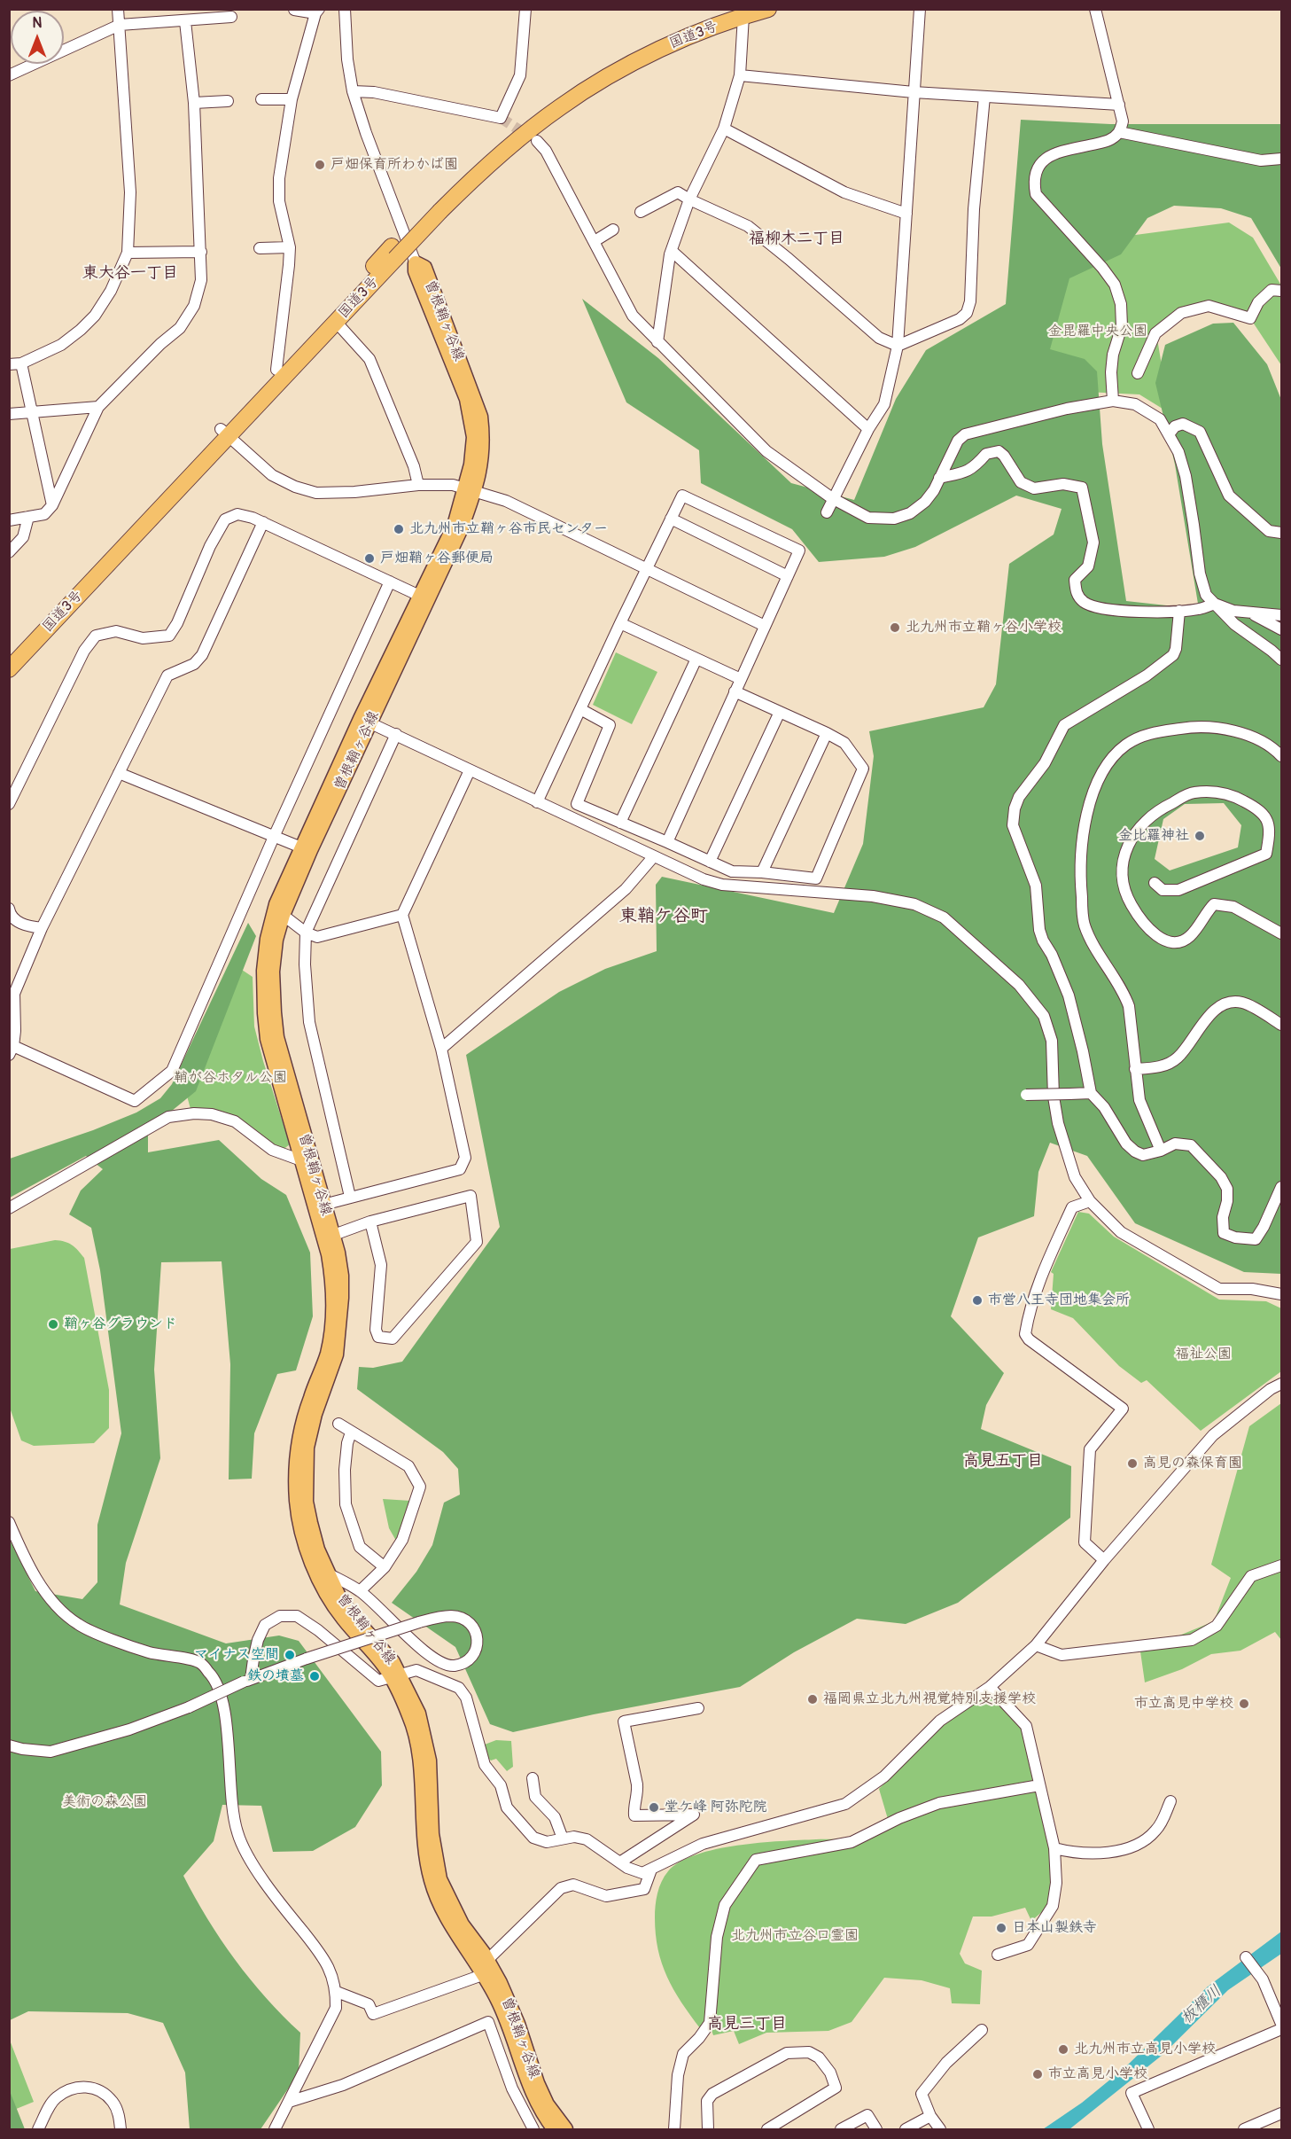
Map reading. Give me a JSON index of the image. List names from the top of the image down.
{
  "streets": {
    "highway": ["国道3号"],
    "main road": ["曽根鞘ヶ谷線"]
  },
  "districts": [
    "福柳木二丁目",
    "東大谷一丁目",
    "東鞘ケ谷町",
    "高見五丁目",
    "高見三丁目"
  ],
  "water": ["板櫃川"],
  "parks": [
    "金毘羅中央公園",
    "鞘が谷ホタル公園",
    "福祉公園",
    "美術の森公園",
    "北九州市立谷口霊園"
  ],
  "places": [
    "戸畑保育所わかば園",
    "北九州市立鞘ヶ谷市民センター",
    "戸畑鞘ヶ谷郵便局",
    "北九州市立鞘ヶ谷小学校",
    "金比羅神社",
    "市営八王寺団地集会所",
    "鞘ヶ谷グラウンド",
    "高見の森保育園",
    "マイナス空間",
    "鉄の墳墓",
    "福岡県立北九州視覚特別支援学校",
    "市立高見中学校",
    "堂ケ峰 阿弥陀院",
    "日本山製鉄寺",
    "北九州市立高見小学校",
    "市立高見小学校"
  ],
  "north": "top"
}
